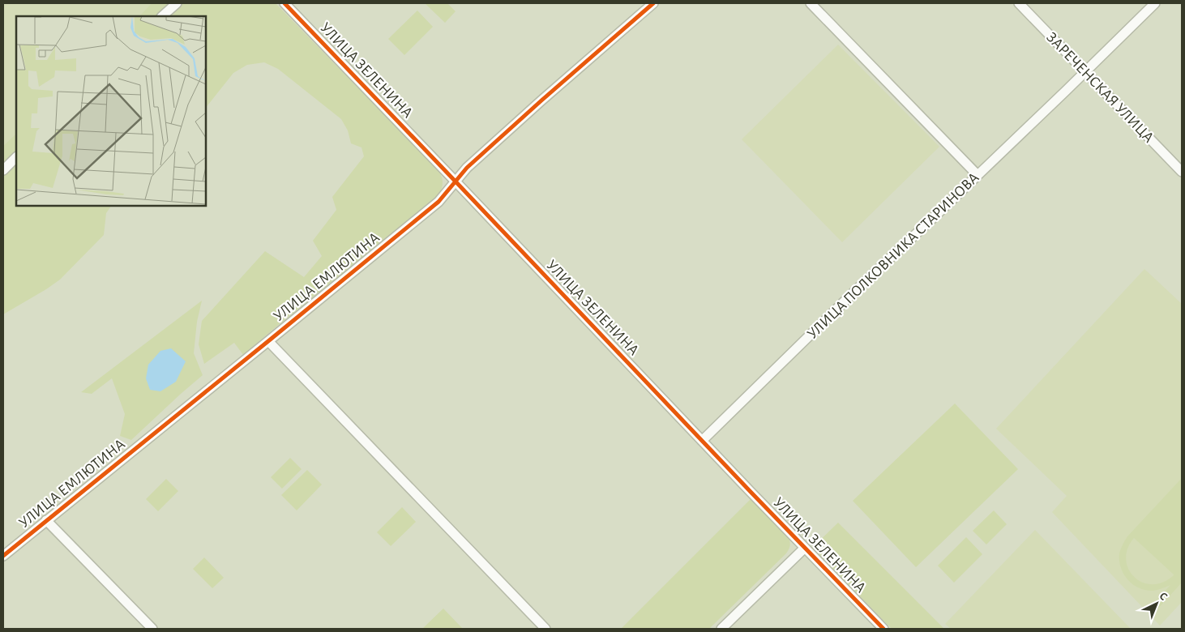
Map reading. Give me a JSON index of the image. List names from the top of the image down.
{
  "streets": {
    "street": [
      "УЛИЦА ЗЕЛЕНИНА",
      "ЗАРЕЧЕНСКАЯ УЛИЦА",
      "УЛИЦА ПОЛКОВНИКА СТАРИНОВА",
      "УЛИЦА ЕМЛЮТИНА"
    ]
  },
  "crossings": [
    ["УЛИЦА ЗЕЛЕНИНА", "УЛИЦА ПОЛКОВНИКА СТАРИНОВА"],
    ["УЛИЦА ЗЕЛЕНИНА", "УЛИЦА ЕМЛЮТИНА"],
    ["ЗАРЕЧЕНСКАЯ УЛИЦА", "УЛИЦА ПОЛКОВНИКА СТАРИНОВА"]
  ],
  "north": "top right"
}
